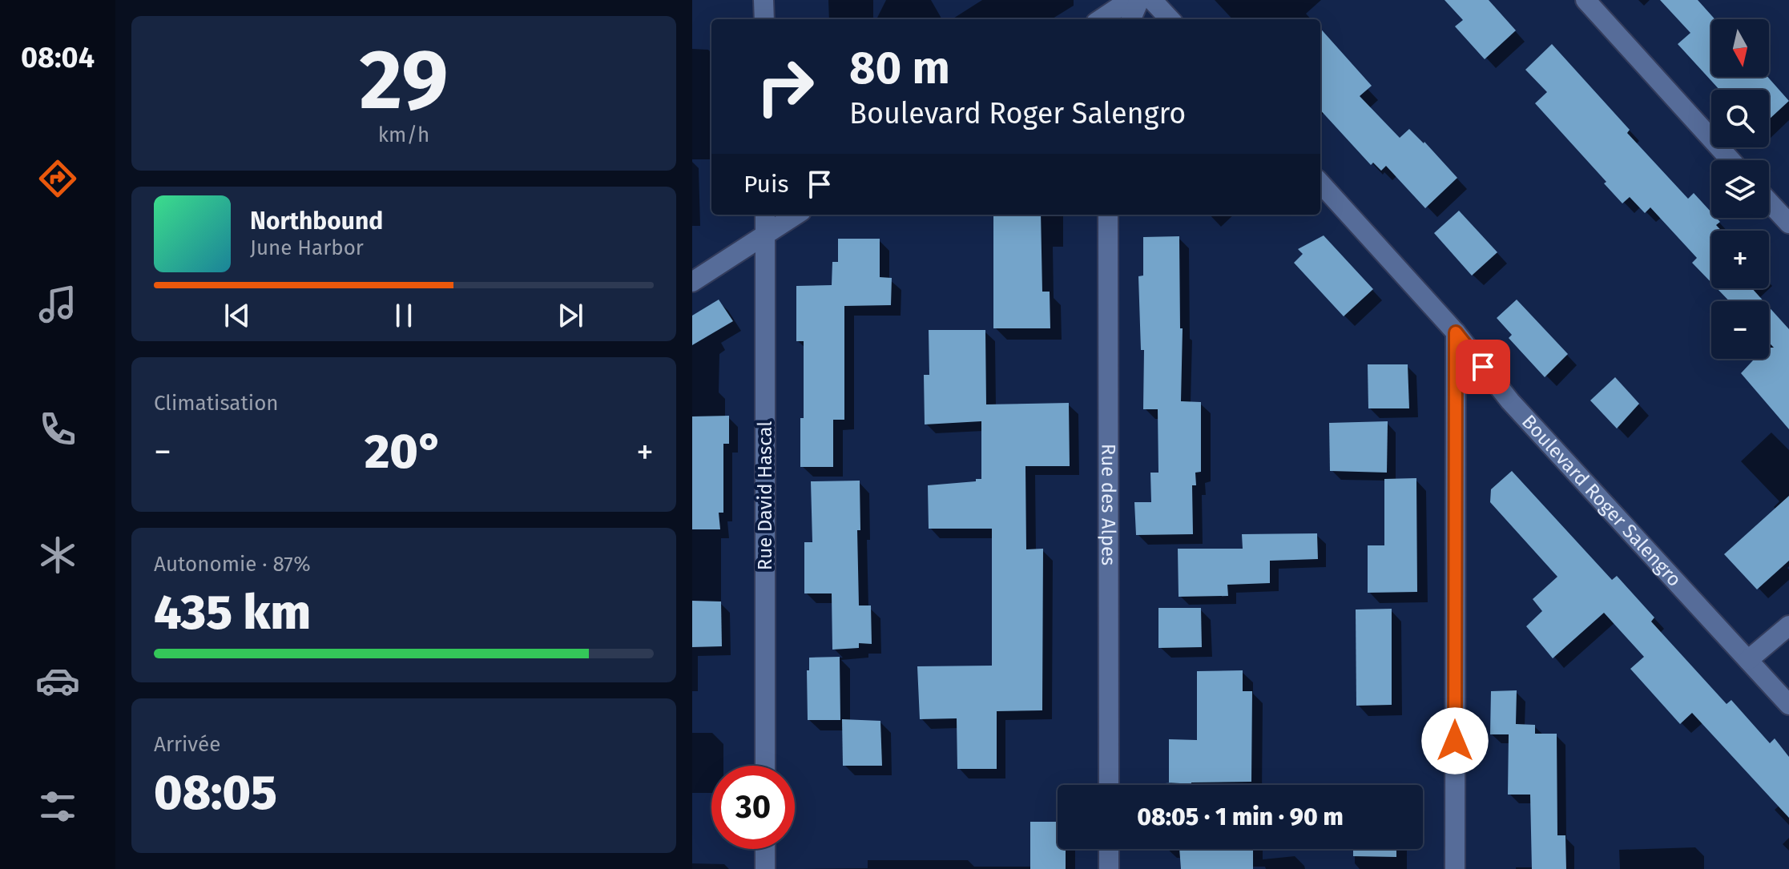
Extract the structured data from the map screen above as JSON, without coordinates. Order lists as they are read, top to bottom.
{
  "streets": {
    "street": ["Rue David Hascal", "Boulevard Roger Salengro", "Rue des Alpes"]
  },
  "north": "bottom",
  "page": {
    "tabs": "08:04",
    "tile": [
      ["29", "km/h"],
      "Climatisation",
      ["Autonomie · 87%", "435 km"],
      ["Arrivée", "08:05"]
    ],
    "map_buttons": ["+", "−"],
    "turn": ["80 m", "Boulevard Roger Salengro"],
    "then": "Puis",
    "song": ["Northbound", "June Harbor"],
    "heat": ["−", "20°", "+"],
    "limit": "30",
    "trip": "08:05 · 1 min · 90 m"
  }
}
